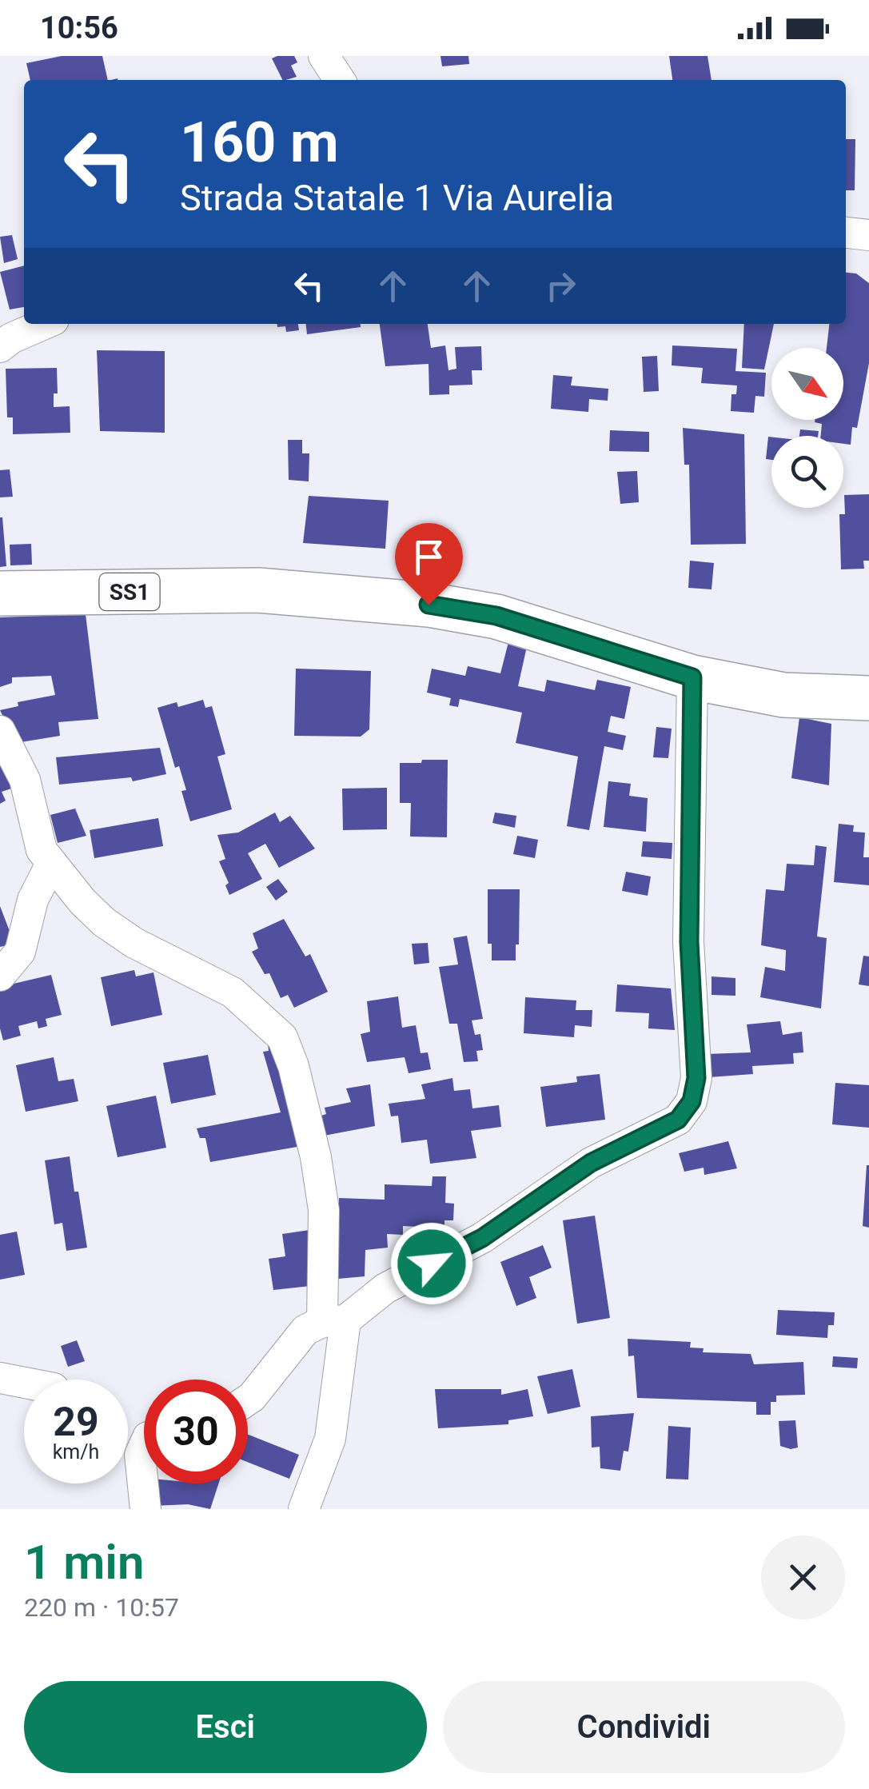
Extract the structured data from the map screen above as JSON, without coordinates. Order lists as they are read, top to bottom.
{
  "streets": {
    "main road": ["SS1"]
  },
  "north": "bottom right",
  "page": {
    "status": "10:56",
    "turn": ["160 m", "Strada Statale 1 Via Aurelia"],
    "speed": "29 km/h",
    "limit": "30",
    "heading": ["1 min", "220 m · 10:57"],
    "buttons": ["Esci", "Condividi"]
  }
}
